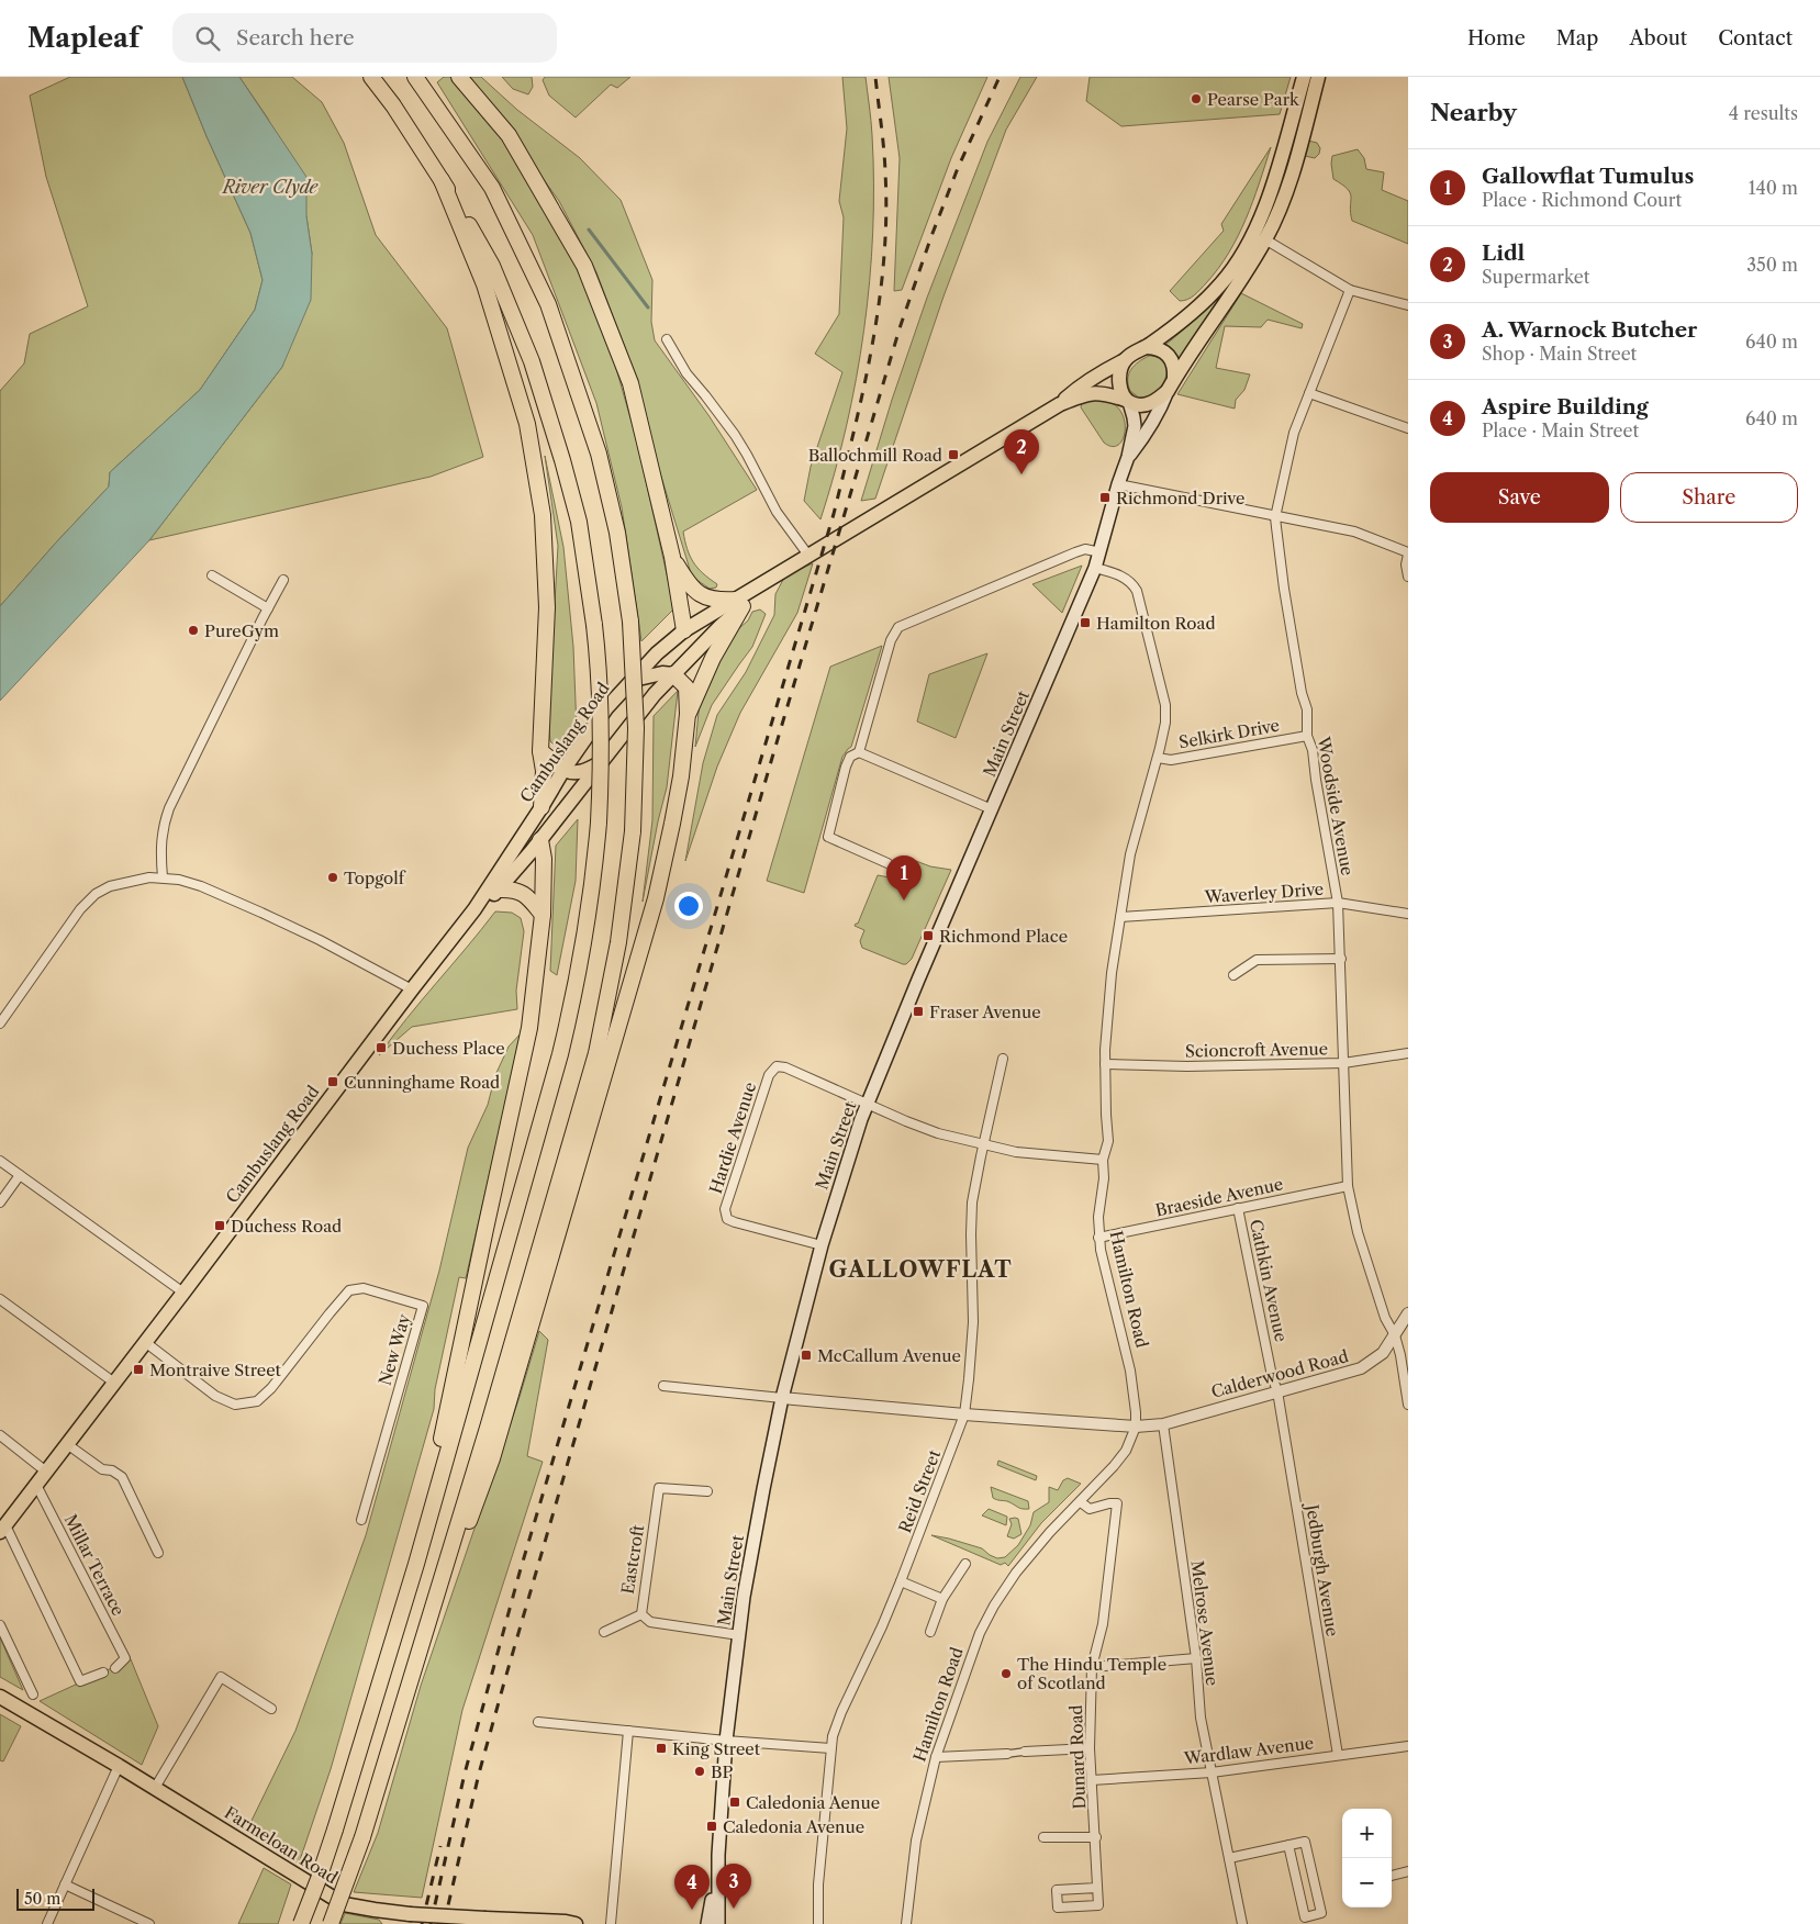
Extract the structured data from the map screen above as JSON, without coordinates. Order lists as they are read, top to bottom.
{
  "streets": {
    "main road": ["Main Street", "Cambuslang Road", "Farmeloan Road"],
    "street": [
      "Selkirk Drive",
      "Woodside Avenue",
      "Waverley Drive",
      "Scioncroft Avenue",
      "Hardie Avenue",
      "Braeside Avenue",
      "Cathkin Avenue",
      "Hamilton Road",
      "New Way",
      "Calderwood Road",
      "Reid Street",
      "Eastcroft",
      "Millar Terrace",
      "Jedburgh Avenue",
      "Melrose Avenue",
      "Wardlaw Avenue",
      "Dunard Road"
    ]
  },
  "crossings": [
    ["Main Street", "Hardie Avenue"],
    ["Main Street", "Hamilton Road"],
    ["Main Street", "Eastcroft"],
    ["Selkirk Drive", "Woodside Avenue"],
    ["Selkirk Drive", "Hamilton Road"],
    ["Cambuslang Road", "New Way"],
    ["Cambuslang Road", "Millar Terrace"],
    ["Woodside Avenue", "Waverley Drive"],
    ["Woodside Avenue", "Scioncroft Avenue"],
    ["Woodside Avenue", "Braeside Avenue"],
    ["Woodside Avenue", "Calderwood Road"],
    ["Waverley Drive", "Hamilton Road"],
    ["Scioncroft Avenue", "Hamilton Road"],
    ["Braeside Avenue", "Cathkin Avenue"],
    ["Braeside Avenue", "Hamilton Road"],
    ["Cathkin Avenue", "Calderwood Road"],
    ["Cathkin Avenue", "Jedburgh Avenue"],
    ["Hamilton Road", "Calderwood Road"],
    ["Hamilton Road", "Dunard Road"],
    ["Calderwood Road", "Jedburgh Avenue"],
    ["Calderwood Road", "Melrose Avenue"],
    ["Jedburgh Avenue", "Wardlaw Avenue"],
    ["Melrose Avenue", "Wardlaw Avenue"],
    ["Wardlaw Avenue", "Dunard Road"]
  ],
  "districts": ["GALLOWFLAT"],
  "water": ["River Clyde"],
  "places": {
    "other": [
      "Pearse Park",
      "PureGym",
      "Topgolf",
      "The Hindu Temple of Scotland",
      "BP"
    ],
    "transit": [
      "Ballochmill Road",
      "Richmond Drive",
      "Hamilton Road",
      "Richmond Place",
      "Fraser Avenue",
      "Duchess Place",
      "Cunninghame Road",
      "Duchess Road",
      "McCallum Avenue",
      "Montraive Street",
      "King Street",
      "Caledonia Aenue",
      "Caledonia Avenue"
    ]
  },
  "scale_bar": "50 m",
  "page": {
    "header": "Mapleaf",
    "search": "Search here",
    "nav": [
      "Home",
      "Map",
      "About",
      "Contact"
    ],
    "heading": ["Nearby", "4 results"],
    "list": [
      {
        "mark": "1",
        "name": "Gallowflat Tumulus",
        "note": "Place · Richmond Court",
        "value": "140 m"
      },
      {
        "mark": "2",
        "name": "Lidl",
        "note": "Supermarket",
        "value": "350 m"
      },
      {
        "mark": "3",
        "name": "A. Warnock Butcher",
        "note": "Shop · Main Street",
        "value": "640 m"
      },
      {
        "mark": "4",
        "name": "Aspire Building",
        "note": "Place · Main Street",
        "value": "640 m"
      }
    ],
    "pins": [
      "2",
      "1",
      "3",
      "4"
    ],
    "buttons": ["Save", "Share"],
    "map_buttons": ["+", "−"],
    "scale": "50 m"
  }
}
